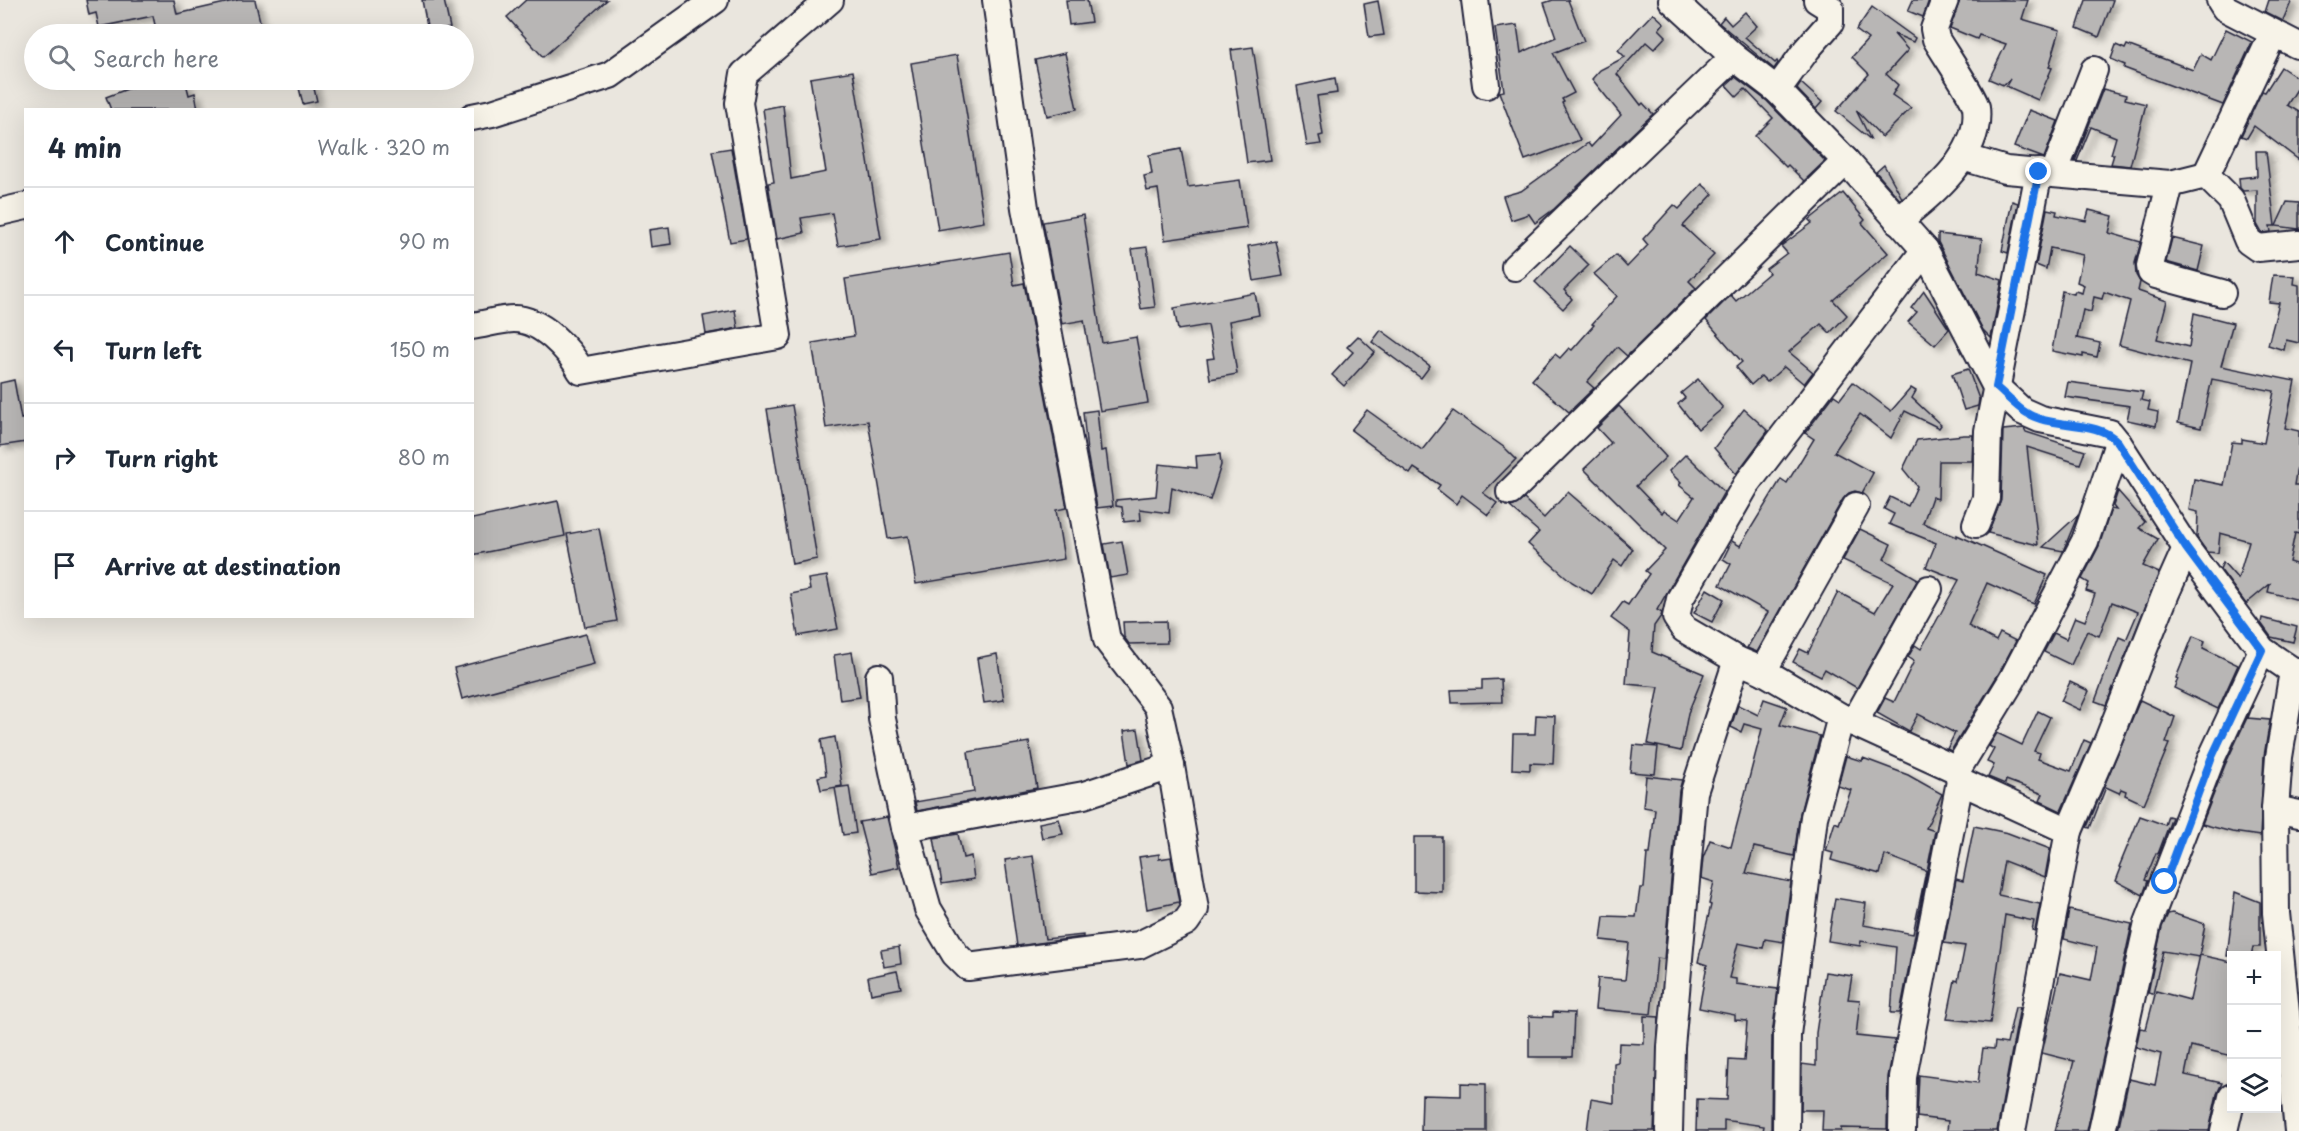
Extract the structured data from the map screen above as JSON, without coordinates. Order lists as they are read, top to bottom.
{
  "page": {
    "search": "Search here",
    "heading": ["4 min", "Walk · 320 m"],
    "list": [
      ["Continue", "90 m"],
      ["Turn left", "150 m"],
      ["Turn right", "80 m"],
      "Arrive at destination"
    ],
    "map_buttons": ["+", "−"]
  }
}
